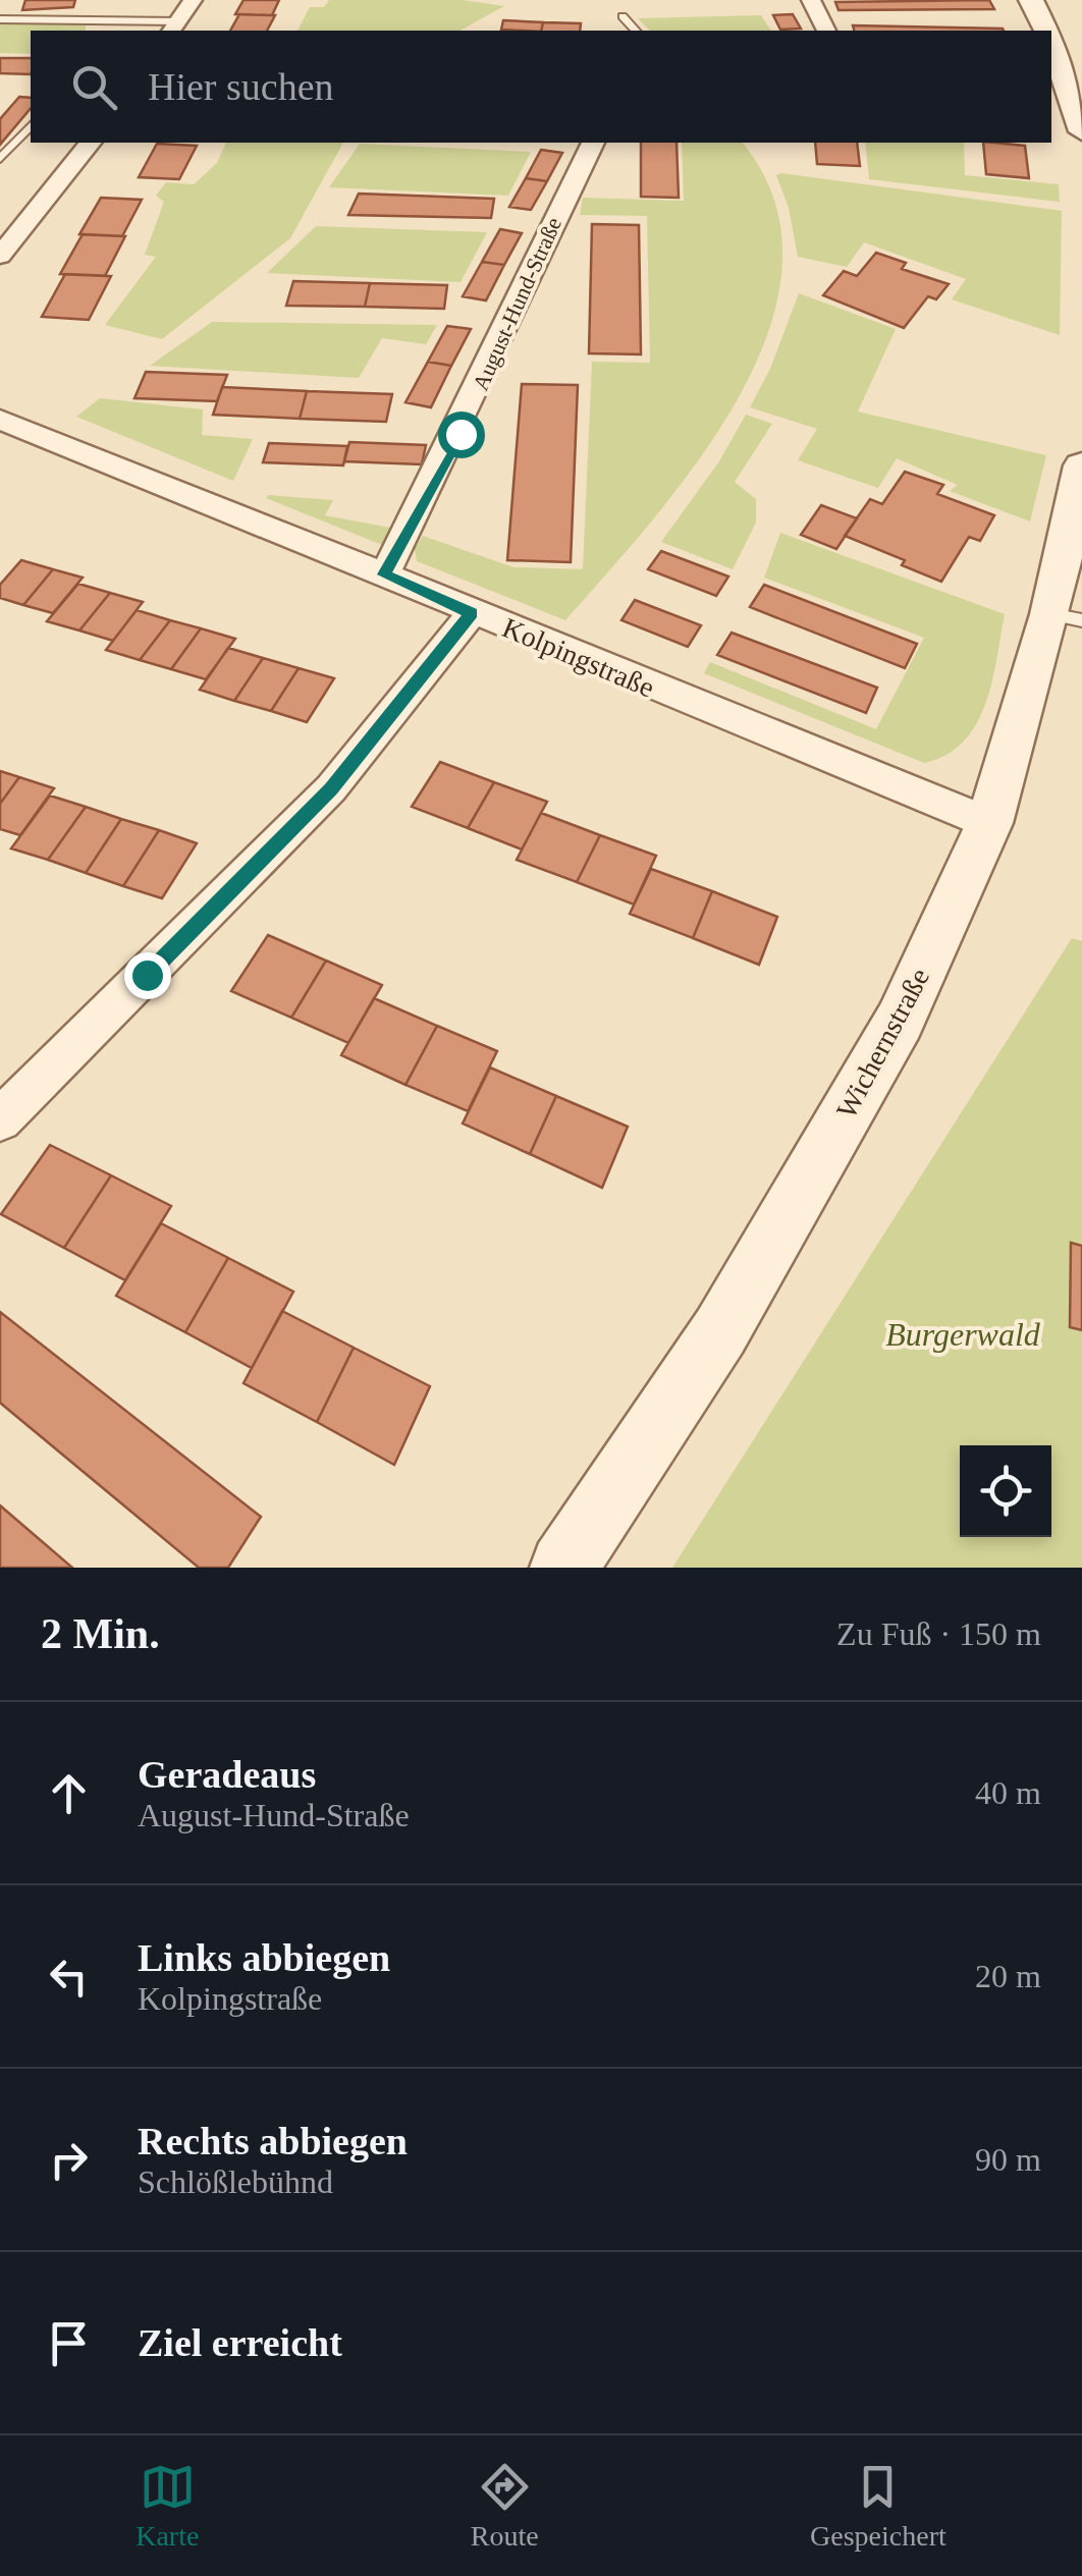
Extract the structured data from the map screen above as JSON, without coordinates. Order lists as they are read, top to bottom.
{
  "streets": {
    "street": ["August-Hund-Straße", "Kolpingstraße", "Wichernstraße"]
  },
  "crossings": [
    ["August-Hund-Straße", "Kolpingstraße"],
    ["Kolpingstraße", "Wichernstraße"]
  ],
  "parks": ["Burgerwald"],
  "page": {
    "search": "Hier suchen",
    "heading": ["2 Min.", "Zu Fuß · 150 m"],
    "list": [
      ["Geradeaus", "August-Hund-Straße", "40 m"],
      ["Links abbiegen", "Kolpingstraße", "20 m"],
      ["Rechts abbiegen", "Schlößlebühnd", "90 m"],
      "Ziel erreicht"
    ],
    "nav": ["Karte", "Route", "Gespeichert"]
  }
}
